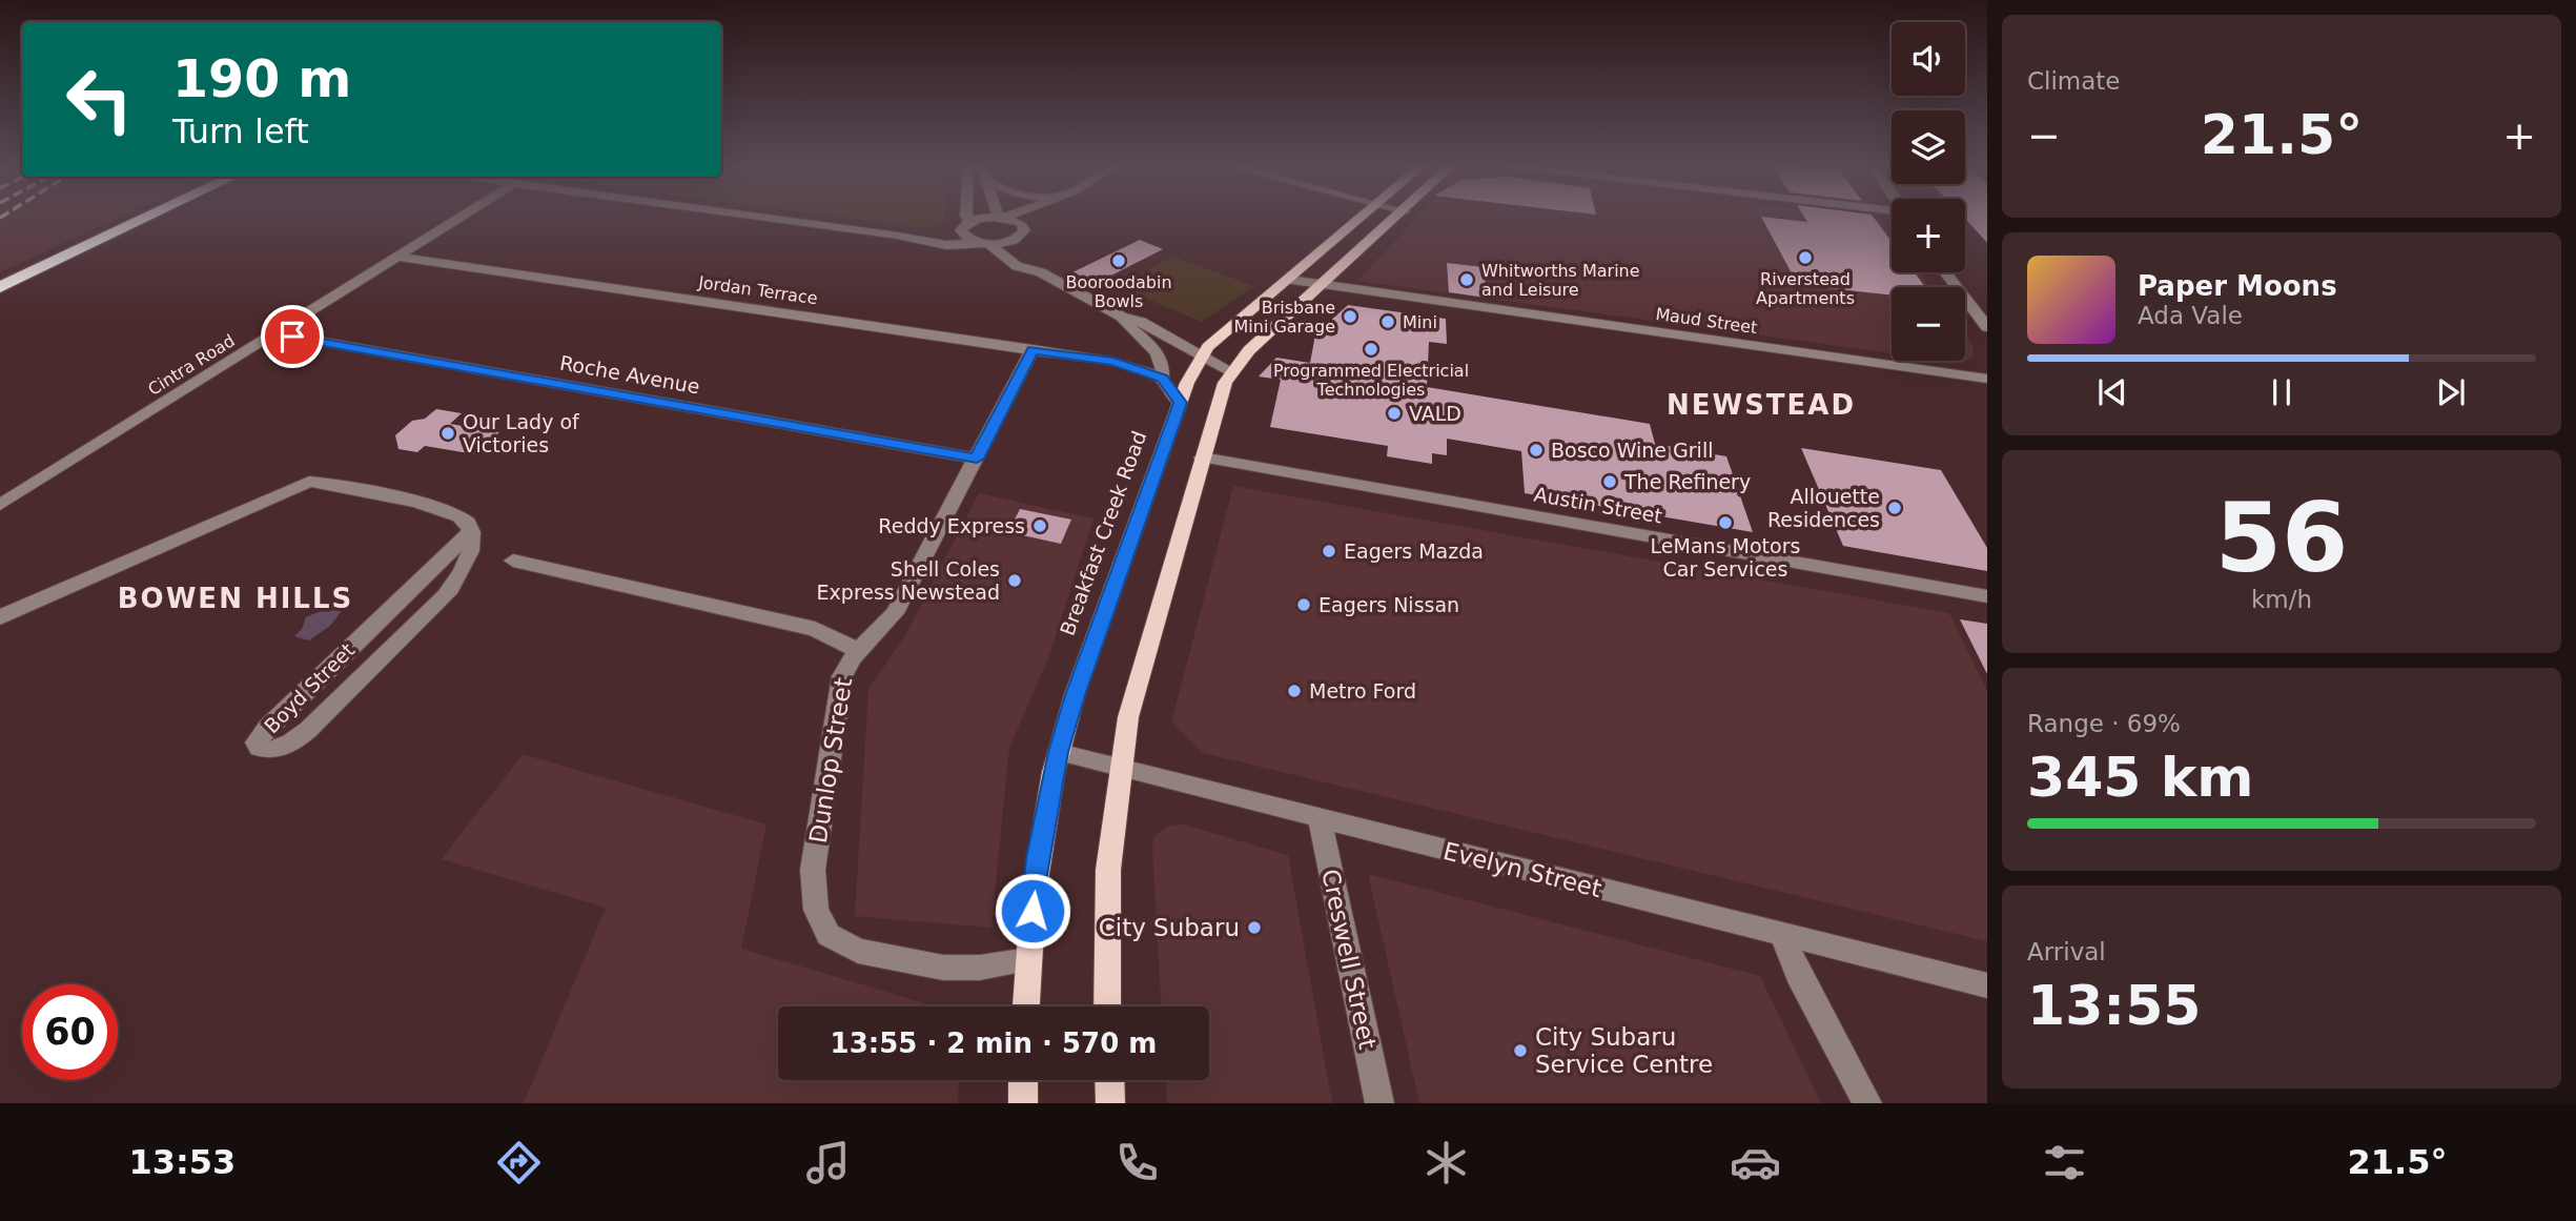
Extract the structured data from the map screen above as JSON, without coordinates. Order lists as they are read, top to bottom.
{
  "streets": {
    "main road": ["Breakfast Creek Road"],
    "street": [
      "Jordan Terrace",
      "Maud Street",
      "Cintra Road",
      "Roche Avenue",
      "Austin Street",
      "Boyd Street",
      "Dunlop Street",
      "Evelyn Street",
      "Creswell Street"
    ]
  },
  "crossings": [
    ["Jordan Terrace", "Cintra Road"],
    ["Maud Street", "Breakfast Creek Road"],
    ["Cintra Road", "Roche Avenue"],
    ["Breakfast Creek Road", "Dunlop Street"],
    ["Breakfast Creek Road", "Evelyn Street"],
    ["Evelyn Street", "Creswell Street"]
  ],
  "districts": ["NEWSTEAD", "BOWEN HILLS"],
  "places": [
    "Riverstead Apartments",
    "Booroodabin Bowls",
    "Whitworths Marine and Leisure",
    "Brisbane Mini Garage",
    "Mini",
    "Programmed Electricial Technologies",
    "VALD",
    "Our Lady of Victories",
    "Bosco Wine Grill",
    "The Refinery",
    "Allouette Residences",
    "LeMans Motors Car Services",
    "Reddy Express",
    "Eagers Mazda",
    "Shell Coles Express Newstead",
    "Eagers Nissan",
    "Metro Ford",
    "City Subaru",
    "City Subaru Service Centre"
  ],
  "page": {
    "tile": [
      "Climate",
      ["56", "km/h"],
      ["Range · 69%", "345 km"],
      ["Arrival", "13:55"]
    ],
    "map_buttons": ["+", "−"],
    "turn": ["190 m", "Turn left"],
    "heat": ["−", "21.5°", "+"],
    "song": ["Paper Moons", "Ada Vale"],
    "limit": "60",
    "trip": "13:55 · 2 min · 570 m",
    "tabs": ["13:53", "21.5°"]
  }
}
